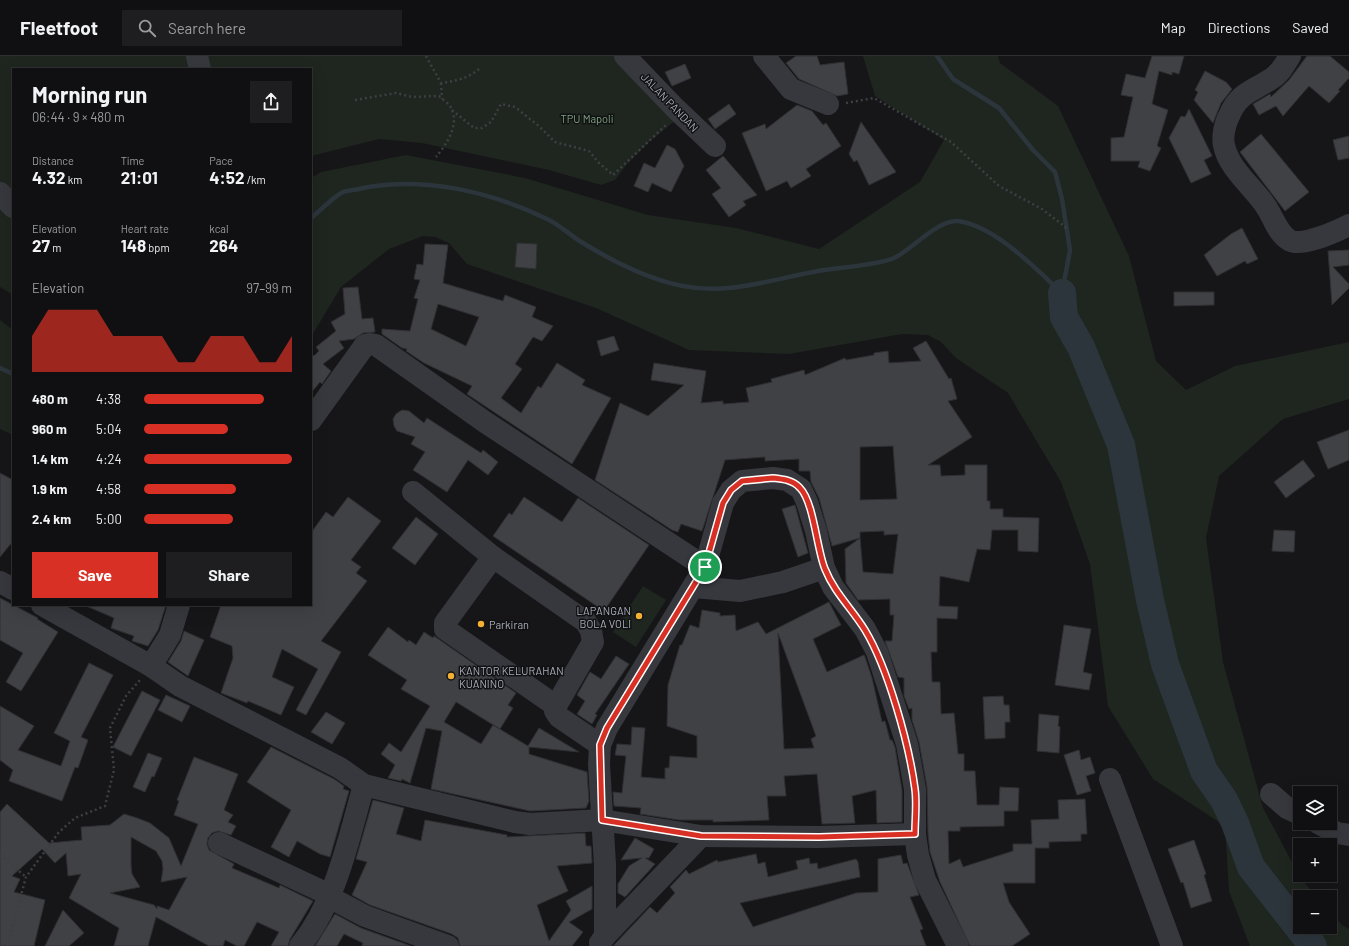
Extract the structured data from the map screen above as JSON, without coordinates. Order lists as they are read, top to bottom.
{
  "streets": {
    "street": ["JALAN PANDAN"]
  },
  "parks": ["TPU Mapoli"],
  "places": ["LAPANGAN BOLA VOLI", "Parkiran", "KANTOR KELURAHAN KUANINO"],
  "page": {
    "header": "Fleetfoot",
    "search": "Search here",
    "nav": ["Map", "Directions", "Saved"],
    "heading": ["Morning run", "06:44 · 9 × 480 m"],
    "stats": [
      ["Distance", "4.32 km"],
      ["Time", "21:01"],
      ["Pace", "4:52 /km"],
      ["Elevation", "27 m"],
      ["Heart rate", "148 bpm"],
      ["kcal", "264"]
    ],
    "chart": ["Elevation", "97–99 m"],
    "list": [
      {
        "name": "480 m",
        "note": "4:38"
      },
      {
        "name": "960 m",
        "note": "5:04"
      },
      {
        "name": "1.4 km",
        "note": "4:24"
      },
      {
        "name": "1.9 km",
        "note": "4:58"
      },
      {
        "name": "2.4 km",
        "note": "5:00"
      }
    ],
    "buttons": ["Save", "Share"],
    "map_buttons": ["+", "−"]
  }
}
